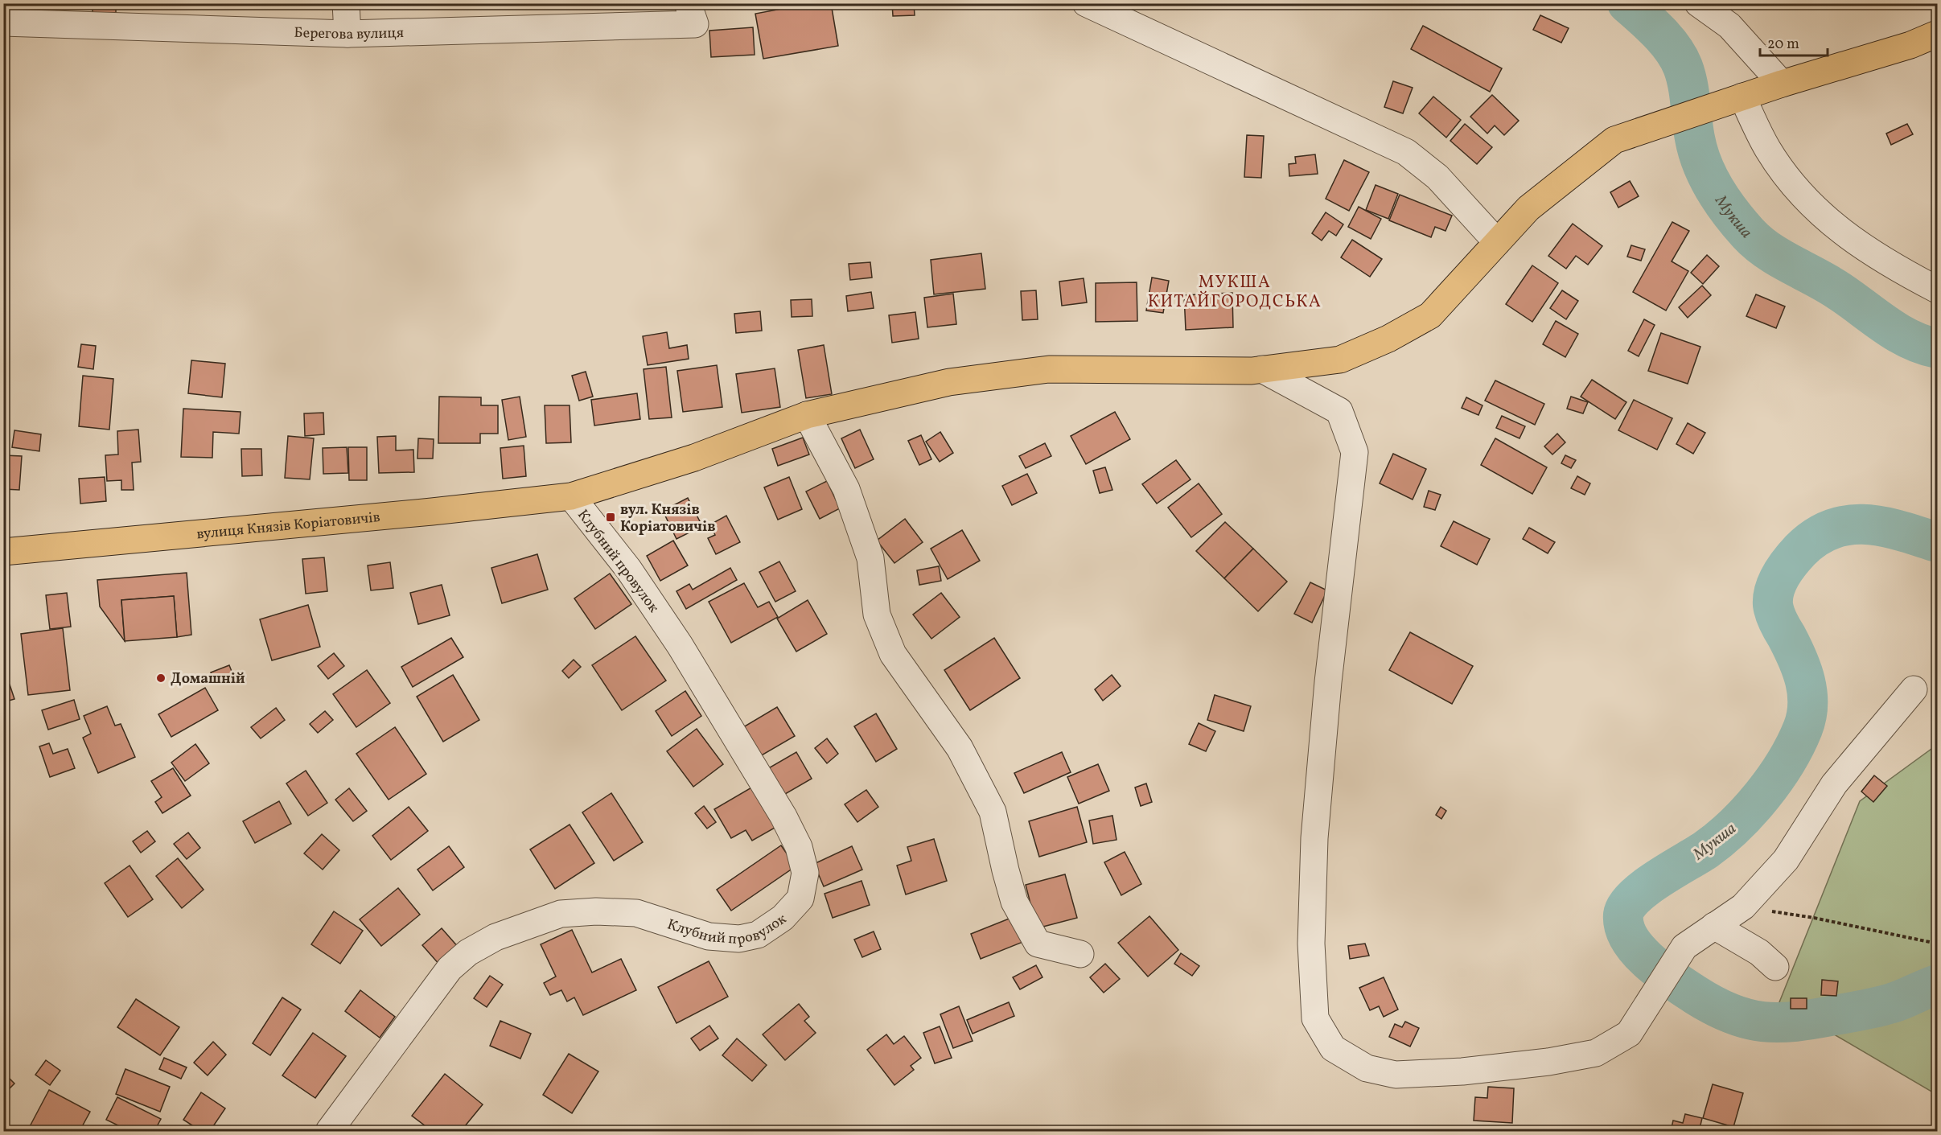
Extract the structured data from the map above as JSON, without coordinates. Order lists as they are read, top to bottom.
{
  "streets": {
    "main road": ["вулиця Князів Коріатовичів"],
    "street": ["Берегова вулиця", "Клубний провулок"]
  },
  "crossings": [
    ["вулиця Князів Коріатовичів", "Клубний провулок"]
  ],
  "districts": ["МУКША КИТАЙГОРОДСЬКА"],
  "water": ["Мукша"],
  "places": {
    "transit": ["вул. Князів Коріатовичів"],
    "other": ["Домашній"]
  },
  "scale_bar": "20 m"
}
